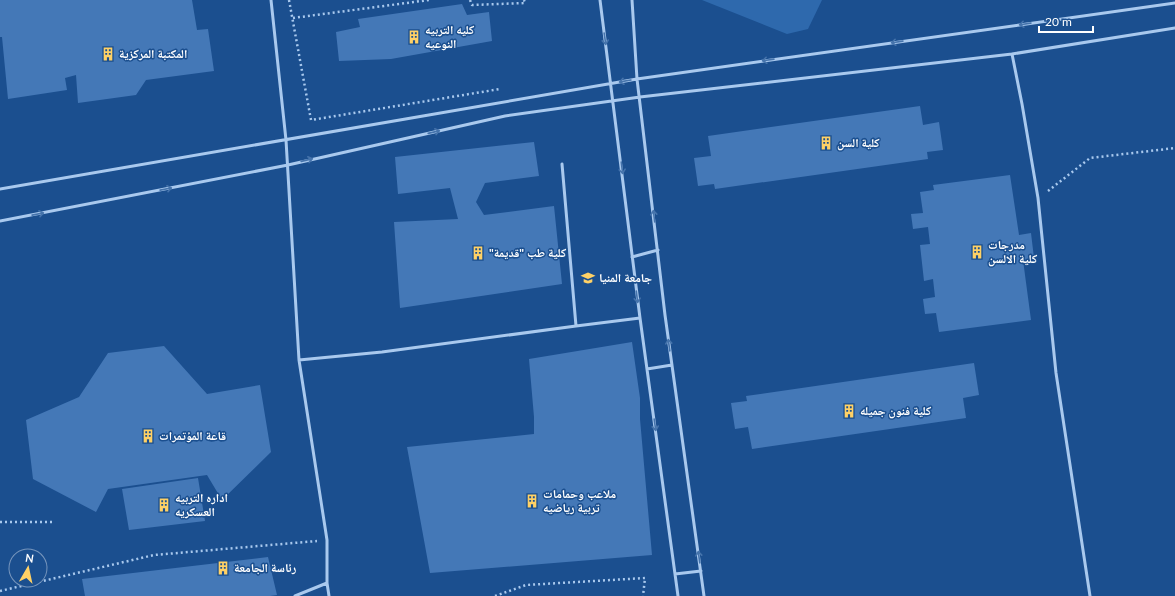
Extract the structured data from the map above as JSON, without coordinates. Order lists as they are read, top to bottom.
{
  "places": {
    "building": [
      "كليه التربيه النوعيه",
      "المكتبة المركزية",
      "كلية السن",
      "مدرجات كلية الالسن",
      "\"كلية طب \"قديمة",
      "كلية فنون جميله",
      "قاعة المؤتمرات",
      "ملاعب وحمامات تربية رياضيه",
      "اداره التربيه العسكريه",
      "رئاسة الجامعة"
    ],
    "school or university": ["جامعة المنيا"]
  },
  "scale_bar": "20 m",
  "north": "top"
}
